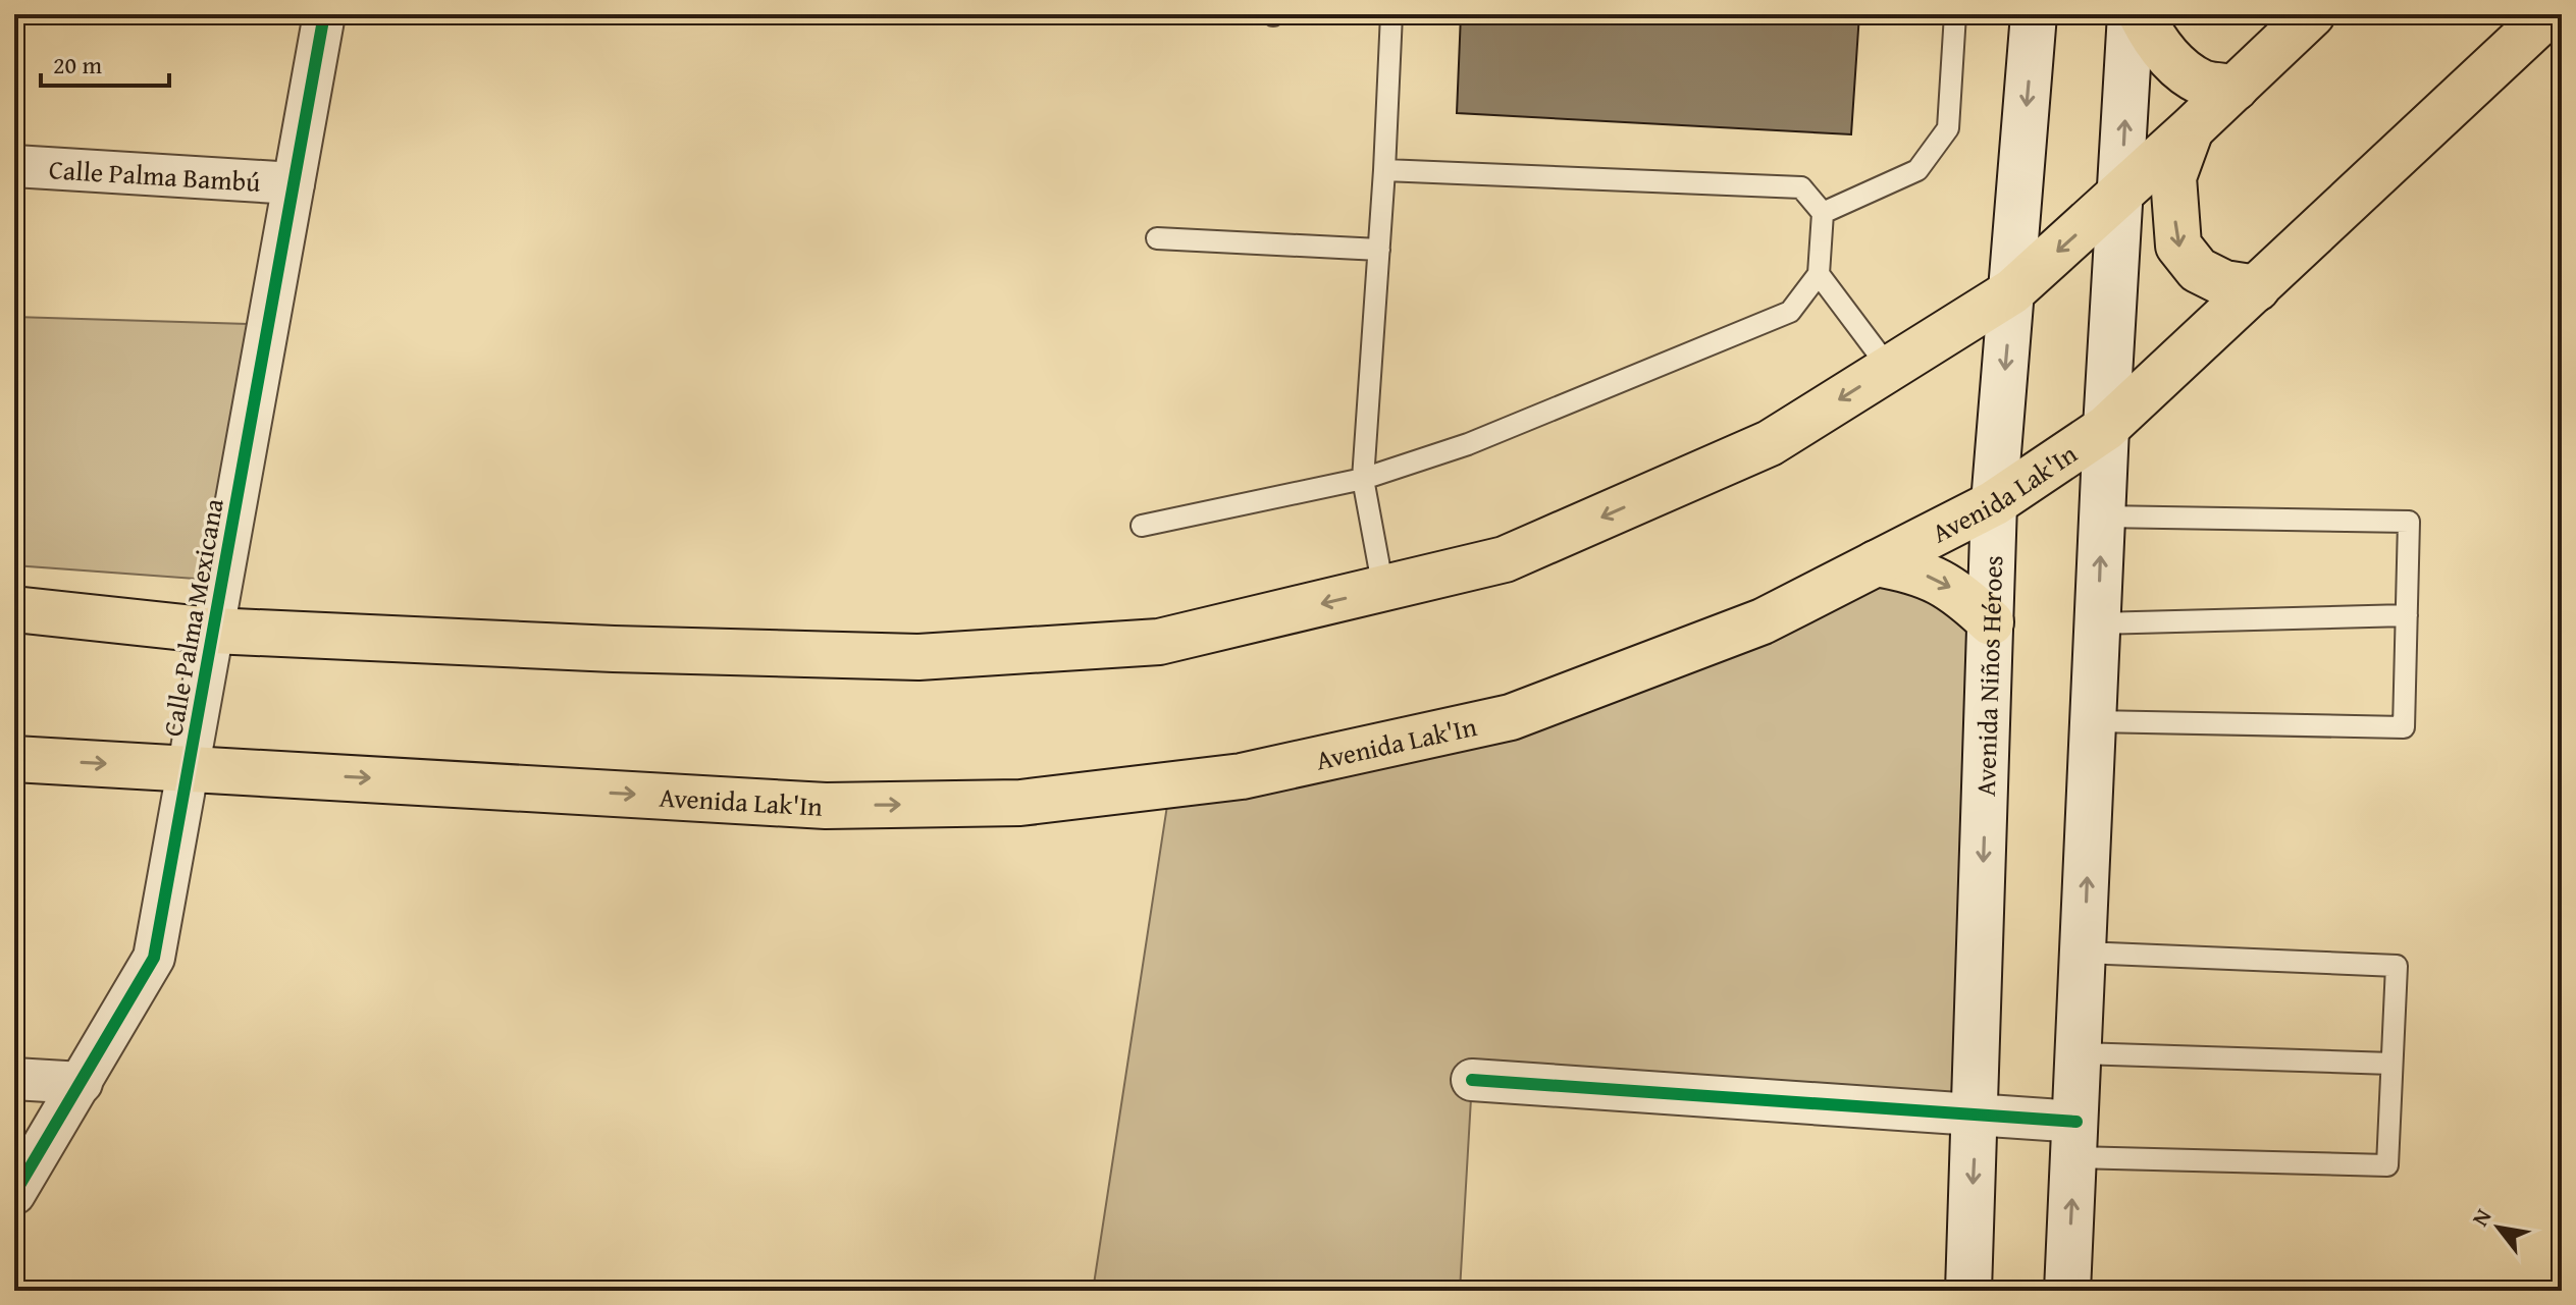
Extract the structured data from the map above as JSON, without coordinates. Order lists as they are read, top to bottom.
{
  "streets": {
    "main road": ["Avenida Lak'In", "Avenida Niños Héroes"],
    "street": ["Calle Palma Bambú", "Calle Palma Mexicana"]
  },
  "crossings": [
    ["Calle Palma Bambú", "Calle Palma Mexicana"],
    ["Avenida Lak'In", "Calle Palma Mexicana"],
    ["Avenida Lak'In", "Avenida Niños Héroes"]
  ],
  "scale_bar": "20 m",
  "north": "top left"
}
